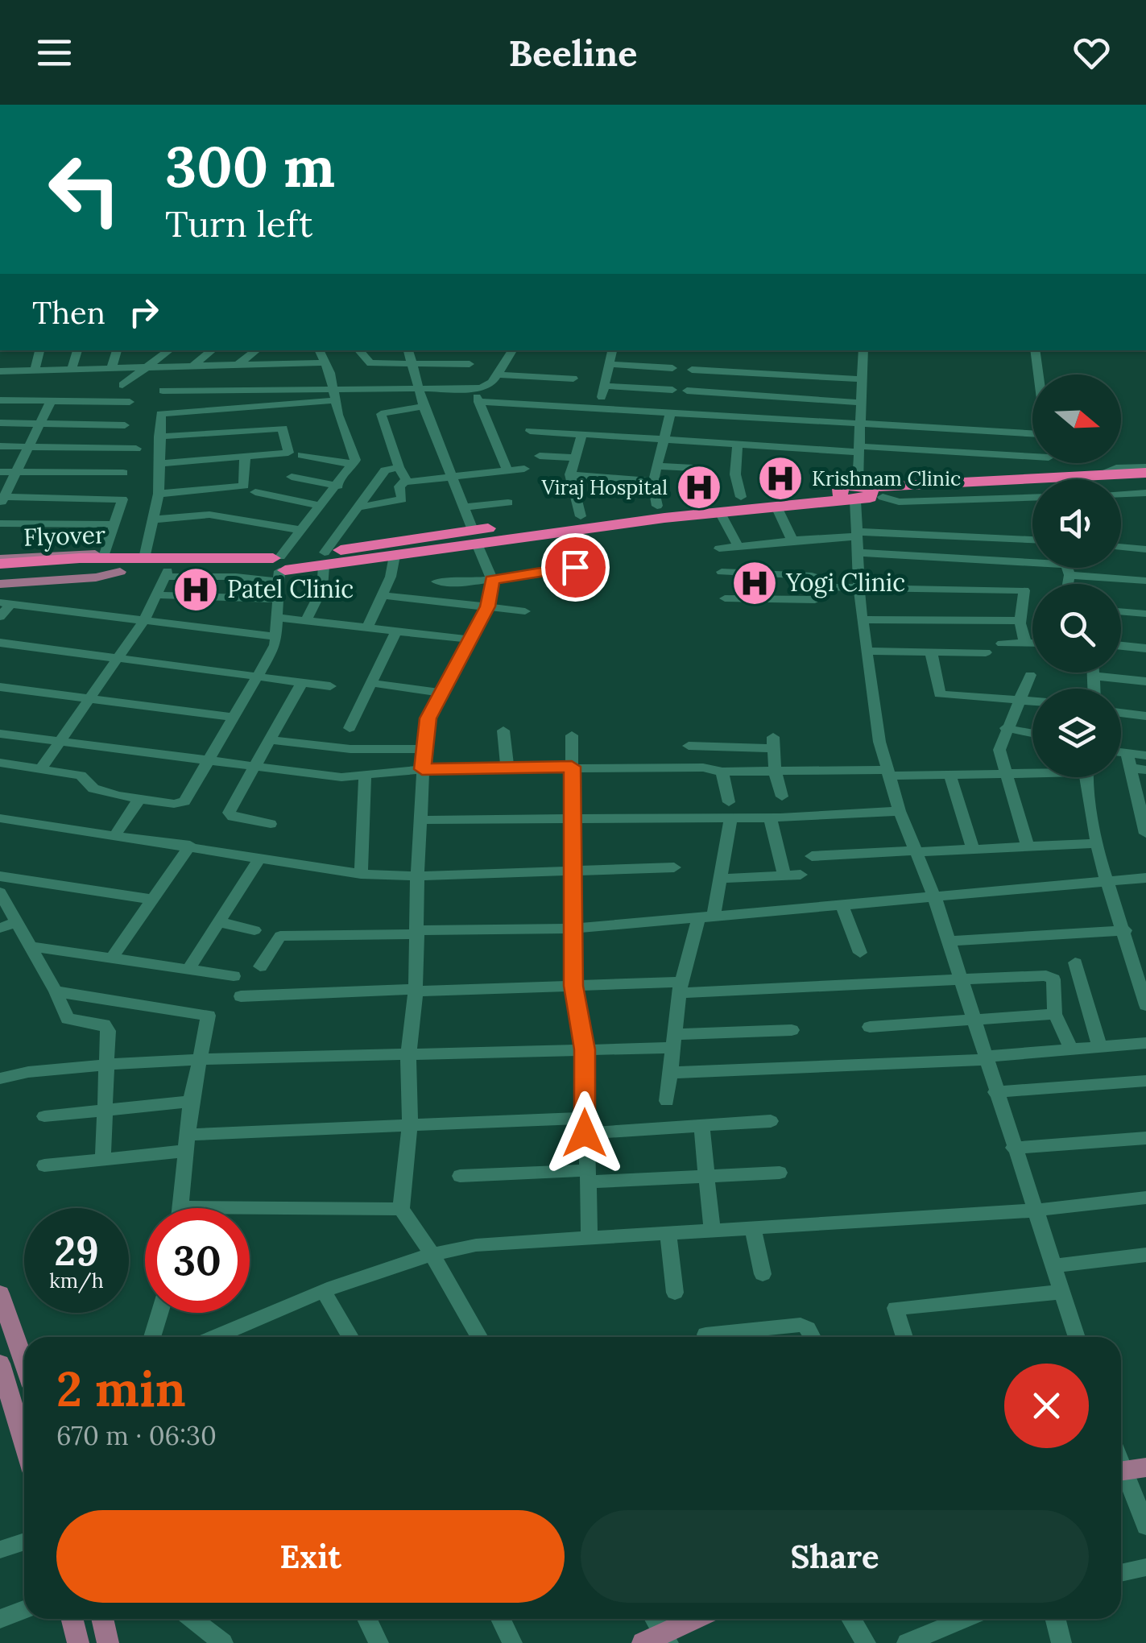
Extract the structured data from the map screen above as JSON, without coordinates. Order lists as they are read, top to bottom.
{
  "streets": {
    "highway": ["Flyover"]
  },
  "places": {
    "hospital": [
      "Krishnam Clinic",
      "Viraj Hospital",
      "Yogi Clinic",
      "Patel Clinic"
    ]
  },
  "north": "right",
  "page": {
    "header": "Beeline",
    "turn": ["300 m", "Turn left"],
    "then": "Then",
    "speed": "29 km/h",
    "limit": "30",
    "heading": ["2 min", "670 m · 06:30"],
    "buttons": ["Exit", "Share"]
  }
}
